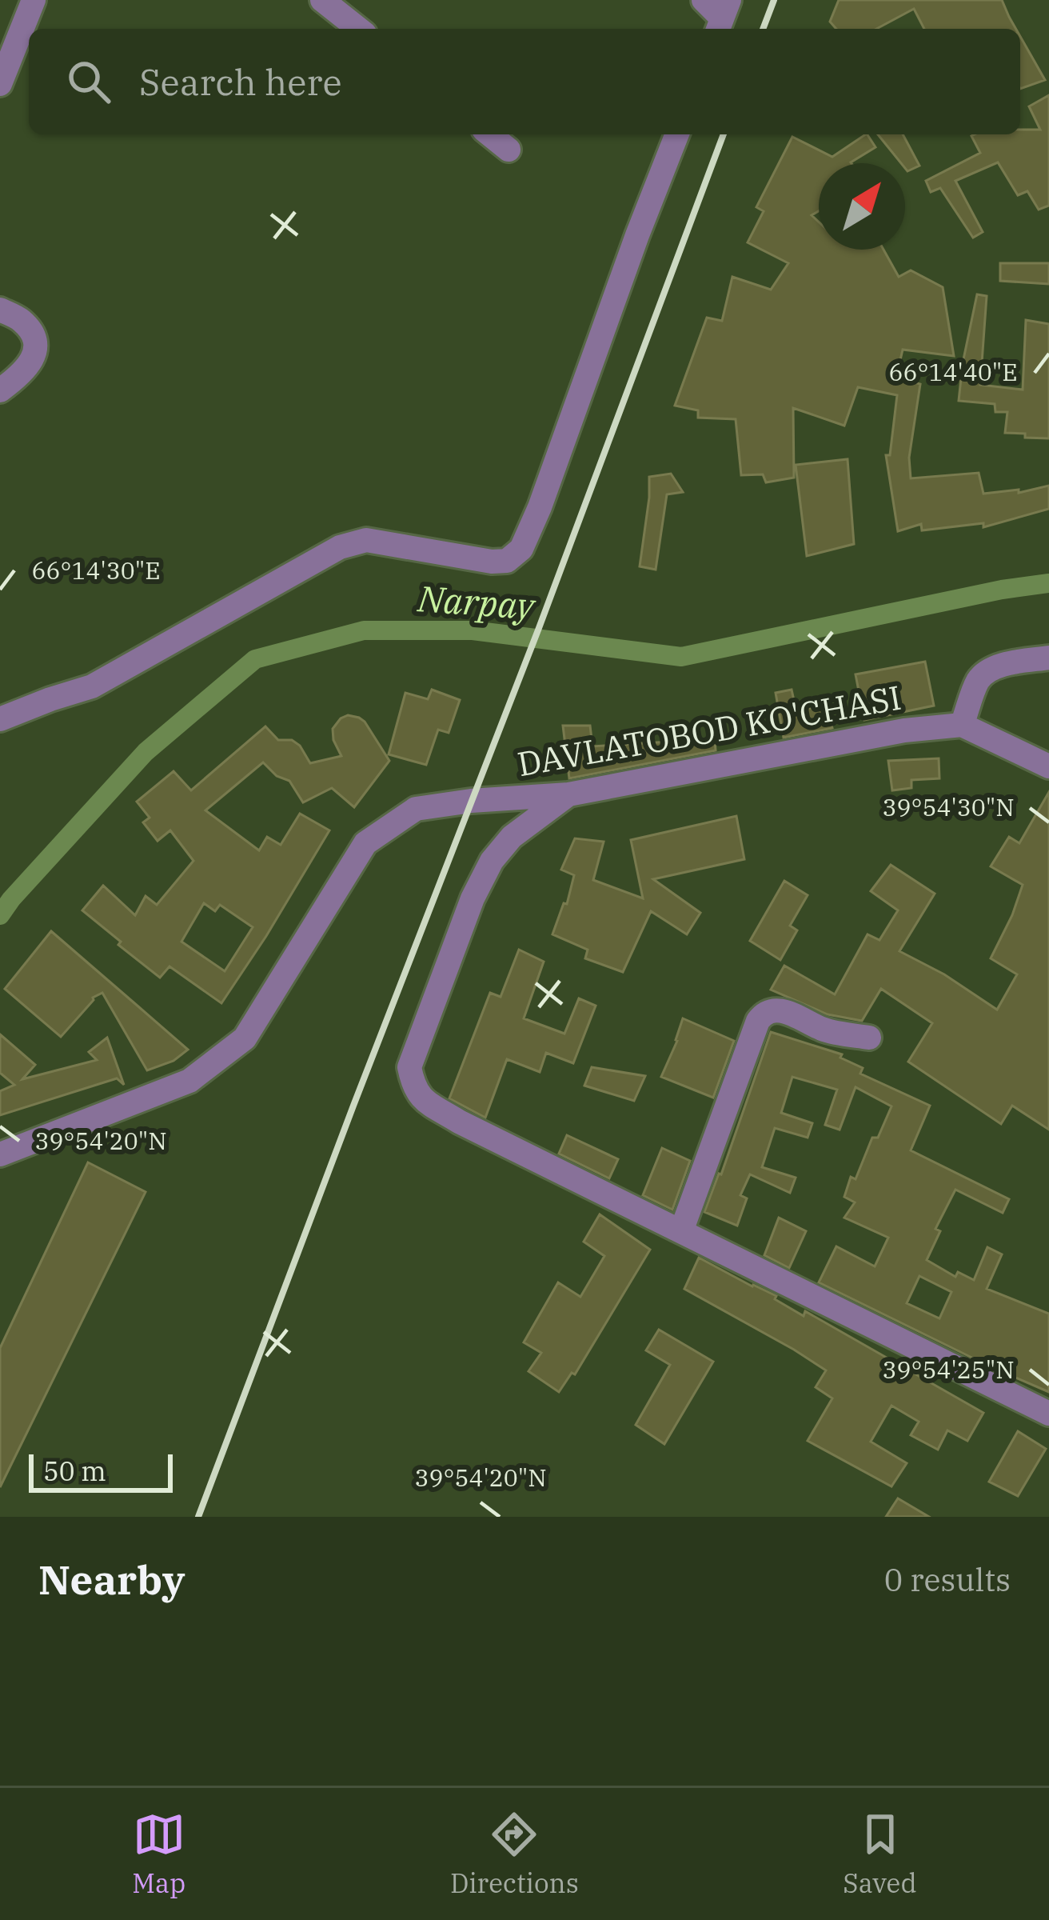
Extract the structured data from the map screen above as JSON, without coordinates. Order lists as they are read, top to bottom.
{
  "streets": {
    "street": ["DAVLATOBOD KO'CHASI"]
  },
  "water": ["Narpay"],
  "scale_bar": "50 m",
  "north": "top right",
  "page": {
    "search": "Search here",
    "scale": "50 m",
    "heading": ["Nearby", "0 results"],
    "nav": ["Map", "Directions", "Saved"]
  },
  "coordinates": [
    "66°14'40\"E",
    "66°14'30\"E",
    "39°54'30\"N",
    "39°54'20\"N",
    "39°54'25\"N"
  ]
}
